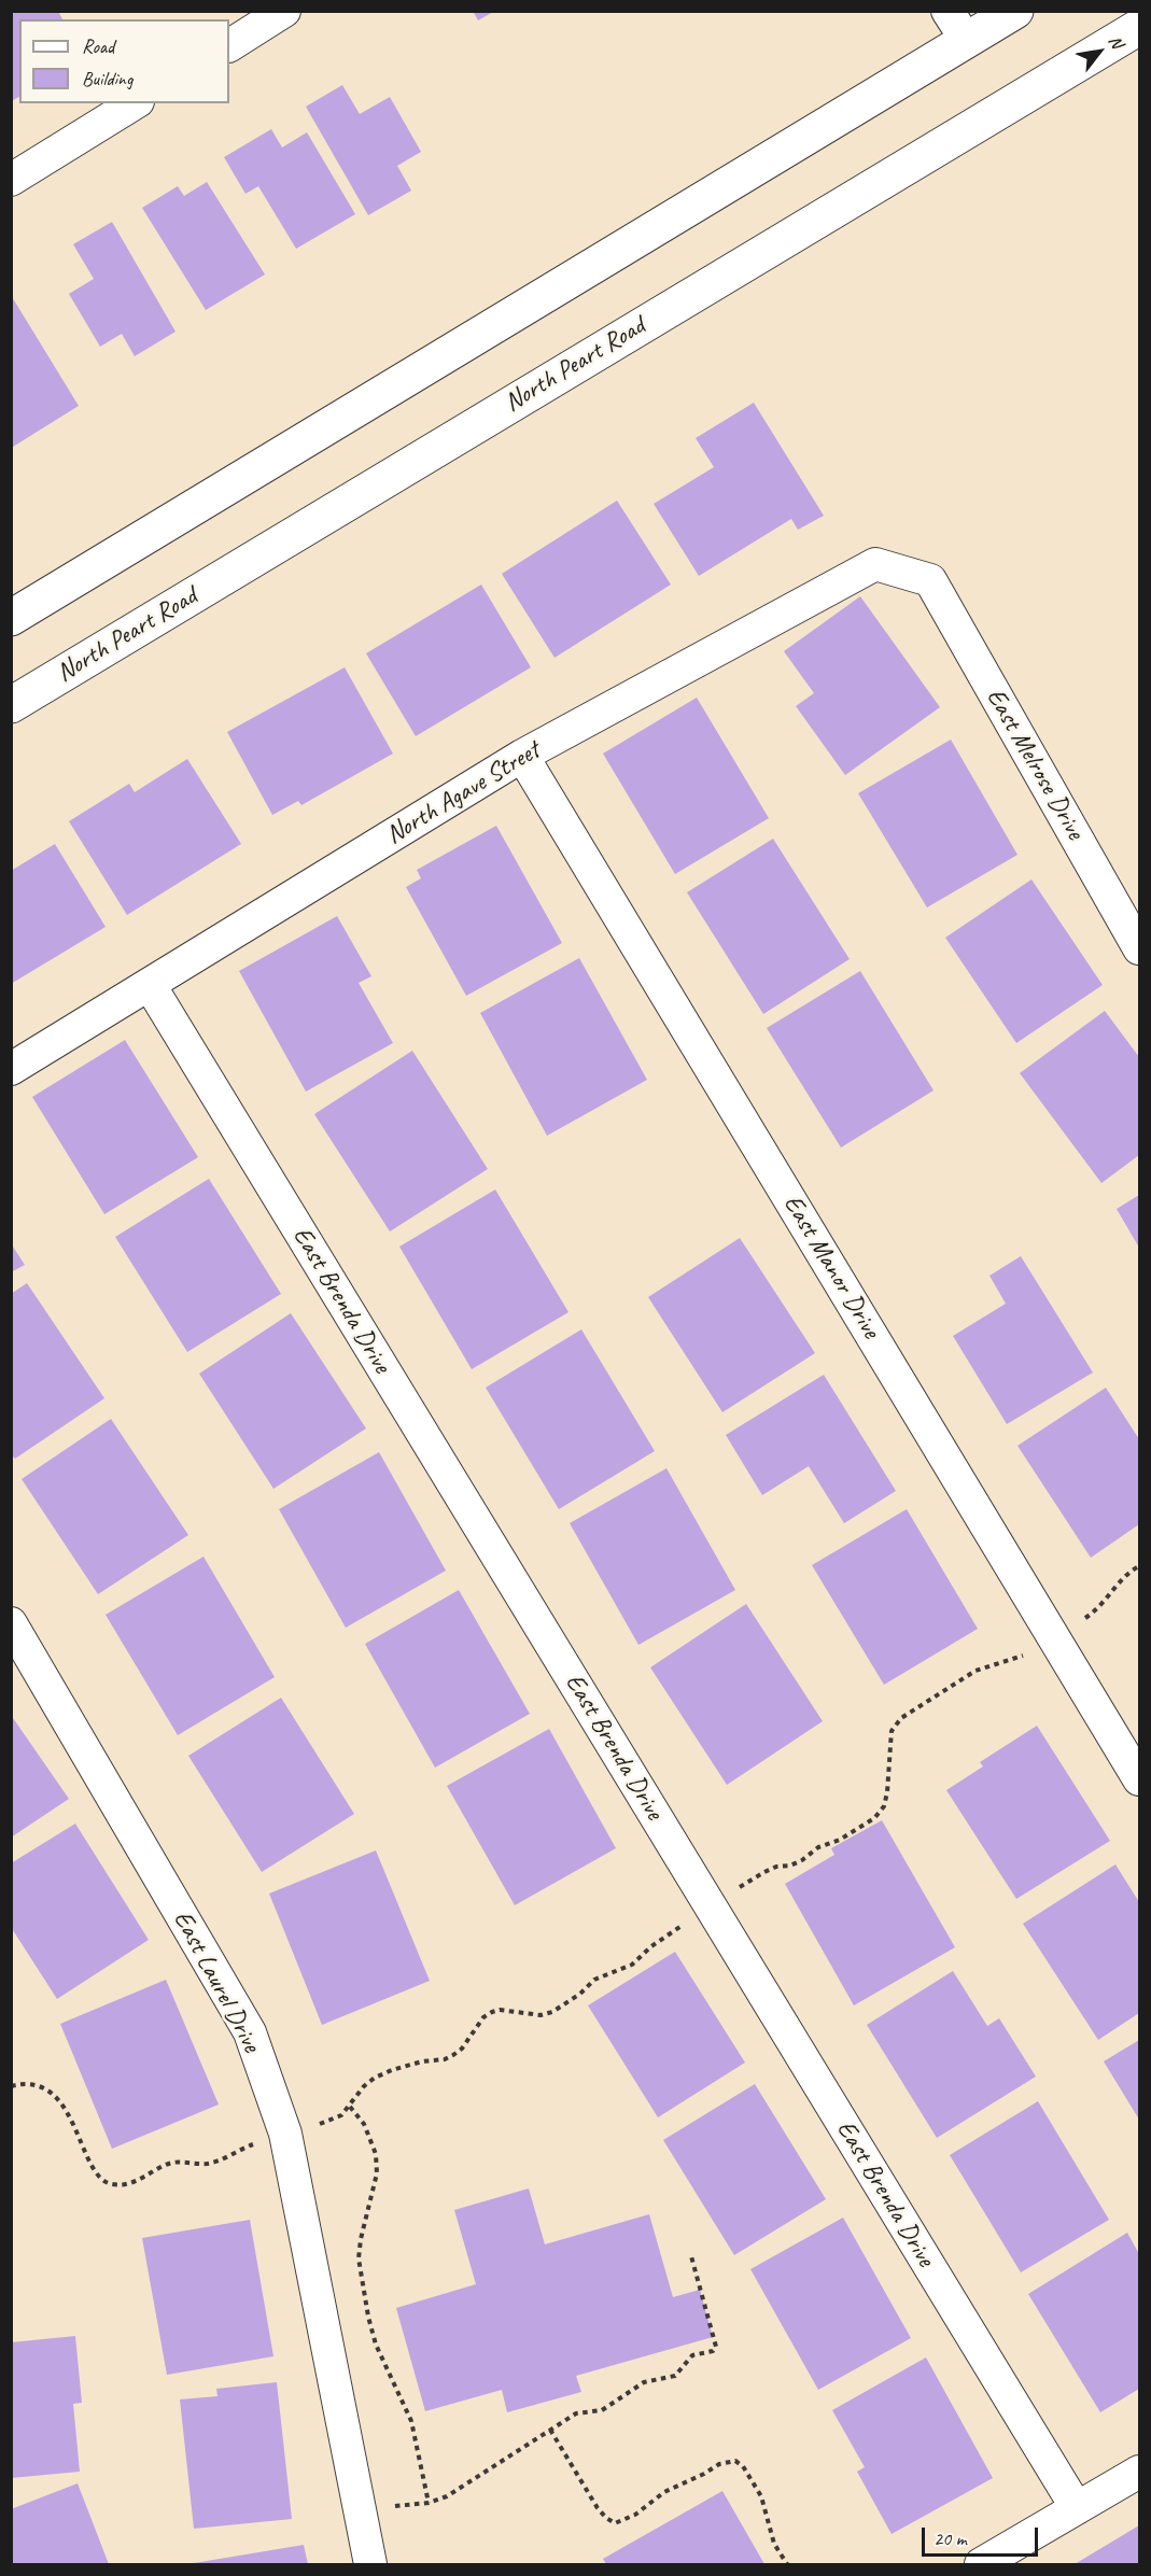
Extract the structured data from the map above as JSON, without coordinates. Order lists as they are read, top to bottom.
{
  "streets": {
    "street": [
      "North Peart Road",
      "East Melrose Drive",
      "North Agave Street",
      "East Manor Drive",
      "East Brenda Drive",
      "East Laurel Drive"
    ]
  },
  "crossings": [
    ["East Melrose Drive", "North Agave Street"],
    ["North Agave Street", "East Manor Drive"],
    ["North Agave Street", "East Brenda Drive"]
  ],
  "legend": ["Road", "Building"],
  "scale_bar": "20 m",
  "north": "top right"
}
